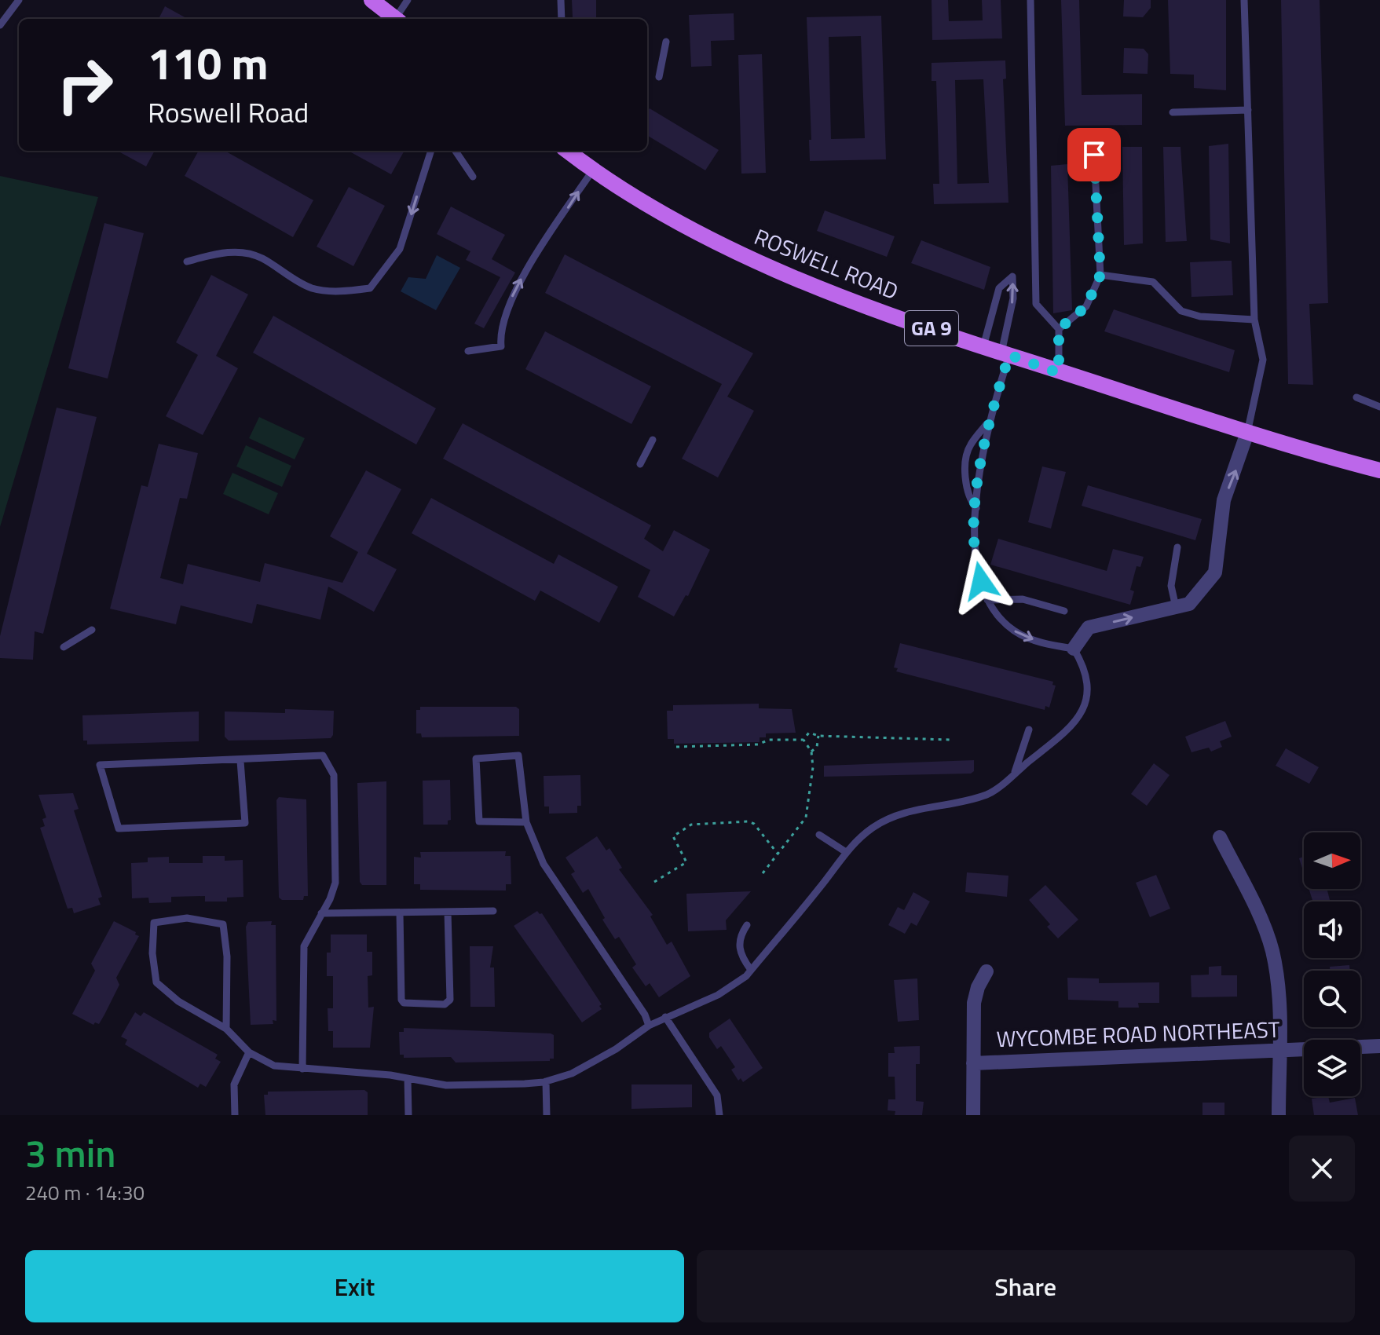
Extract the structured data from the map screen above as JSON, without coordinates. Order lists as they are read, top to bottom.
{
  "streets": {
    "main road": ["ROSWELL ROAD", "GA 9"],
    "street": ["WYCOMBE ROAD NORTHEAST"]
  },
  "north": "right",
  "page": {
    "turn": ["110 m", "Roswell Road"],
    "heading": ["3 min", "240 m · 14:30"],
    "buttons": ["Exit", "Share"]
  }
}
